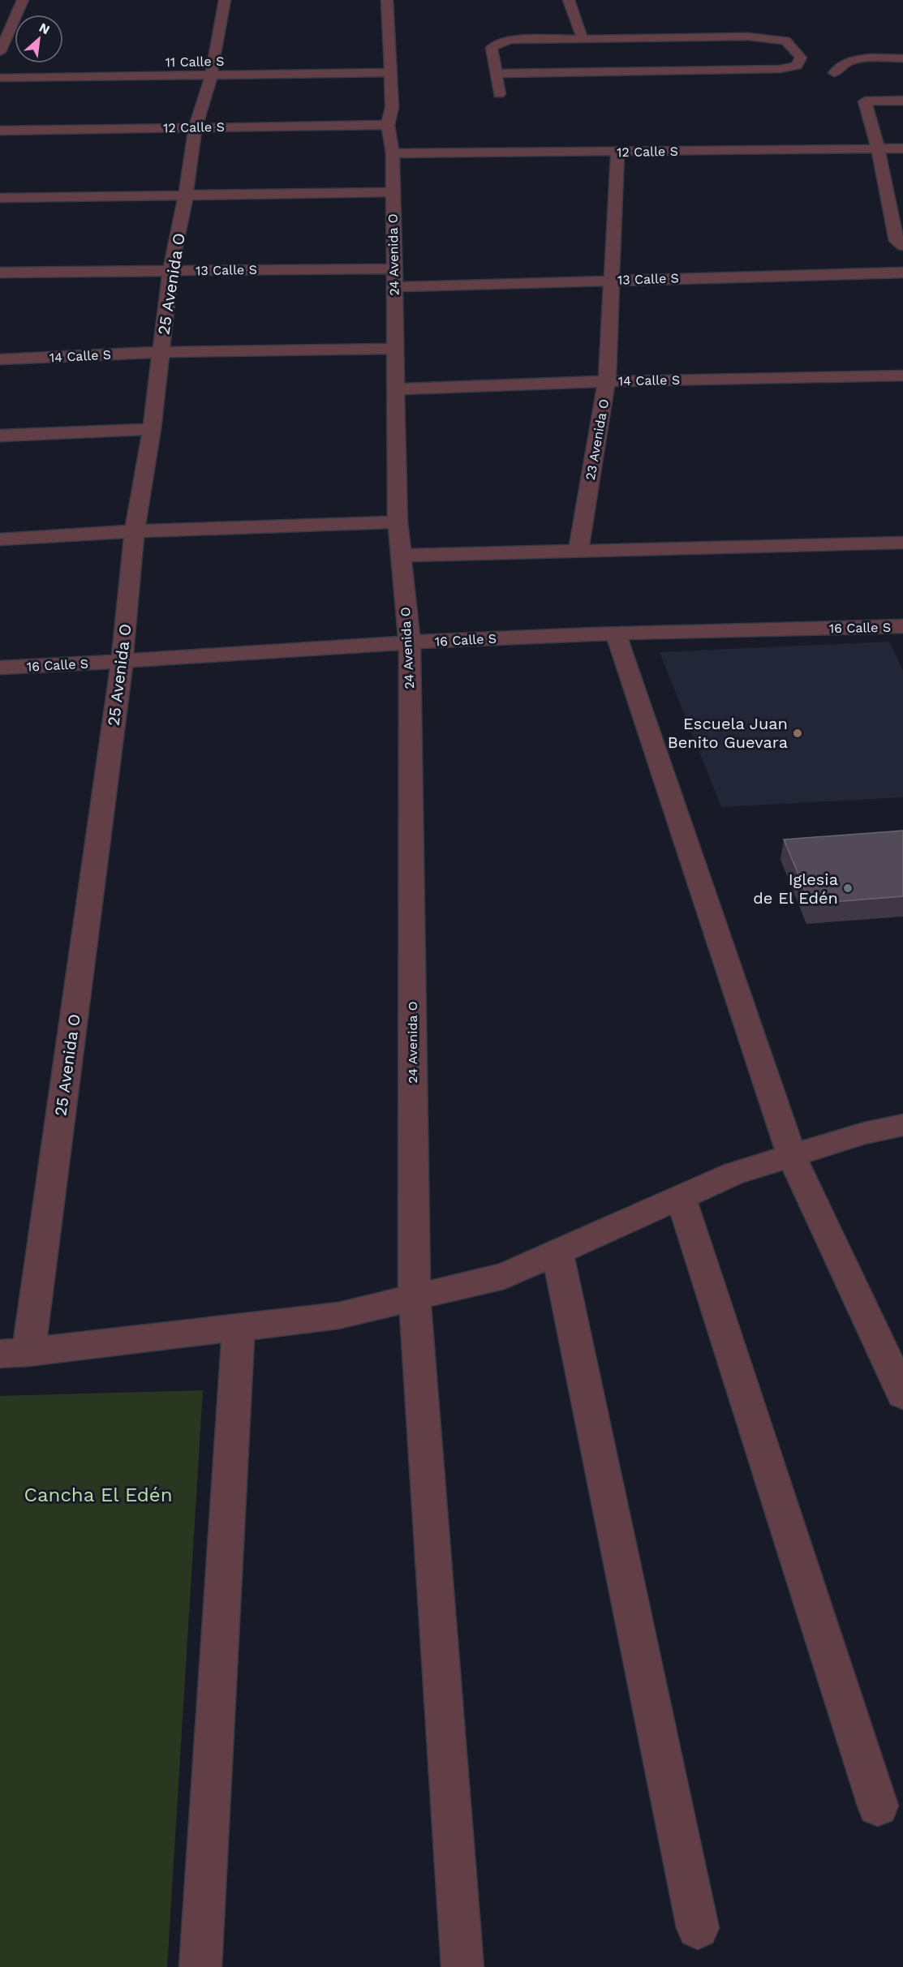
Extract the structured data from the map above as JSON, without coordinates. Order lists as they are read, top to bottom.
{
  "streets": {
    "street": [
      "11 Calle S",
      "12 Calle S",
      "24 Avenida O",
      "13 Calle S",
      "25 Avenida O",
      "14 Calle S",
      "23 Avenida O",
      "16 Calle S"
    ]
  },
  "crossings": [
    ["11 Calle S", "24 Avenida O"],
    ["11 Calle S", "25 Avenida O"],
    ["12 Calle S", "24 Avenida O"],
    ["12 Calle S", "25 Avenida O"],
    ["12 Calle S", "23 Avenida O"],
    ["24 Avenida O", "13 Calle S"],
    ["24 Avenida O", "14 Calle S"],
    ["24 Avenida O", "16 Calle S"],
    ["13 Calle S", "25 Avenida O"],
    ["13 Calle S", "23 Avenida O"],
    ["25 Avenida O", "14 Calle S"],
    ["25 Avenida O", "16 Calle S"],
    ["14 Calle S", "23 Avenida O"]
  ],
  "parks": ["Cancha El Edén"],
  "places": ["Escuela Juan Benito Guevara", "Iglesia de El Edén"],
  "north": "top right"
}
